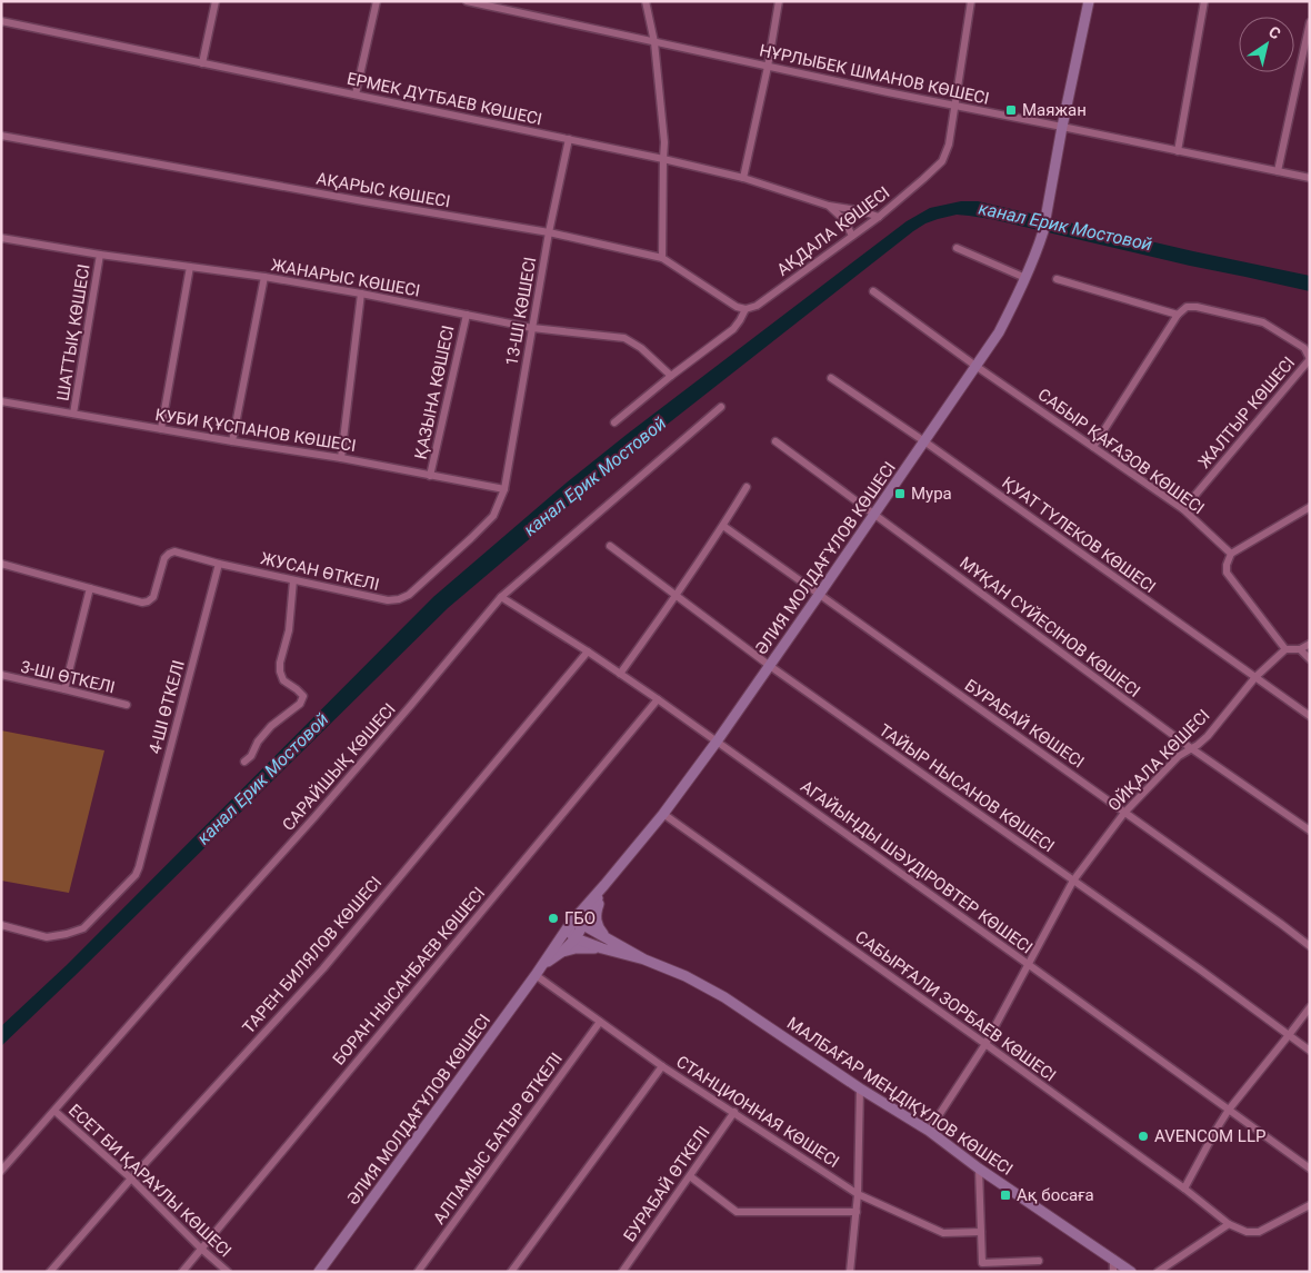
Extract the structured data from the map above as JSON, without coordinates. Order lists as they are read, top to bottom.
{
  "streets": {
    "main road": ["ӘЛИЯ МОЛДАҒҰЛОВ КӨШЕСІ", "МАЛБАҒАР МЕҢДІҚҰЛОВ КӨШЕСІ"],
    "street": [
      "НҰРЛЫБЕК ШМАНОВ КӨШЕСІ",
      "ЕРМЕК ДҮТБАЕВ КӨШЕСI",
      "АҚАРЫС КӨШЕСI",
      "АҚДАЛА КӨШЕСІ",
      "ЖАНАРЫС КӨШЕСІ",
      "13-ШІ КӨШЕСI",
      "ШАТТЫҚ КӨШЕСІ",
      "ҚАЗЫНА КӨШЕСІ",
      "ЖАЛТЫР КӨШЕСІ",
      "КУБИ ҚҰСПАНОВ КӨШЕСI",
      "САБЫР ҚАҒАЗОВ КӨШЕСІ",
      "ҚУАТ ТҮЛЕКОВ КӨШЕСІ",
      "ЖУСАН ӨТКЕЛІ",
      "МҰҚАН СҮЙЕСІНОВ КӨШЕСІ",
      "3-ШI ӨТКЕЛI",
      "4-ШI ӨТКЕЛI",
      "БУРАБАЙ КӨШЕСI",
      "ОЙҚАЛА КӨШЕСІ",
      "САРАЙШЫҚ КӨШЕСІ",
      "ТАЙЫР НЫСАНОВ КӨШЕСI",
      "АГАЙЫНДЫ ШӘУДІРОВТЕР КӨШЕСI",
      "ТАРЕН БИЛЯЛОВ КӨШЕСІ",
      "БОРАН НЫСАНБАЕВ КӨШЕСІ",
      "САБЫРҒАЛИ ЗОРБАЕВ КӨШЕСІ",
      "СТАНЦИОННАЯ КӨШЕСІ",
      "АЛПАМЫС БАТЫР ӨТКЕЛІ",
      "ЕСЕТ БИ ҚАРАҰЛЫ КӨШЕСІ",
      "БУРАБАЙ ӨТКЕЛІ"
    ]
  },
  "crossings": [
    ["НҰРЛЫБЕК ШМАНОВ КӨШЕСІ", "АҚДАЛА КӨШЕСІ"],
    ["НҰРЛЫБЕК ШМАНОВ КӨШЕСІ", "ӘЛИЯ МОЛДАҒҰЛОВ КӨШЕСІ"],
    ["ЕРМЕК ДҮТБАЕВ КӨШЕСI", "АҚДАЛА КӨШЕСІ"],
    ["ЕРМЕК ДҮТБАЕВ КӨШЕСI", "13-ШІ КӨШЕСI"],
    ["АҚАРЫС КӨШЕСI", "АҚДАЛА КӨШЕСІ"],
    ["АҚАРЫС КӨШЕСI", "13-ШІ КӨШЕСI"],
    ["АҚДАЛА КӨШЕСІ", "ЖАНАРЫС КӨШЕСІ"],
    ["ЖАНАРЫС КӨШЕСІ", "13-ШІ КӨШЕСI"],
    ["ЖАНАРЫС КӨШЕСІ", "ШАТТЫҚ КӨШЕСІ"],
    ["ЖАНАРЫС КӨШЕСІ", "ҚАЗЫНА КӨШЕСІ"],
    ["13-ШІ КӨШЕСI", "КУБИ ҚҰСПАНОВ КӨШЕСI"],
    ["13-ШІ КӨШЕСI", "ЖУСАН ӨТКЕЛІ"],
    ["ШАТТЫҚ КӨШЕСІ", "КУБИ ҚҰСПАНОВ КӨШЕСI"],
    ["ҚАЗЫНА КӨШЕСІ", "КУБИ ҚҰСПАНОВ КӨШЕСI"],
    ["ЖАЛТЫР КӨШЕСІ", "САБЫР ҚАҒАЗОВ КӨШЕСІ"],
    ["КУБИ ҚҰСПАНОВ КӨШЕСI", "ЖУСАН ӨТКЕЛІ"],
    ["САБЫР ҚАҒАЗОВ КӨШЕСІ", "ӘЛИЯ МОЛДАҒҰЛОВ КӨШЕСІ"],
    ["ҚУАТ ТҮЛЕКОВ КӨШЕСІ", "ӘЛИЯ МОЛДАҒҰЛОВ КӨШЕСІ"],
    ["ҚУАТ ТҮЛЕКОВ КӨШЕСІ", "ОЙҚАЛА КӨШЕСІ"],
    ["ӘЛИЯ МОЛДАҒҰЛОВ КӨШЕСІ", "МҰҚАН СҮЙЕСІНОВ КӨШЕСІ"],
    ["ӘЛИЯ МОЛДАҒҰЛОВ КӨШЕСІ", "БУРАБАЙ КӨШЕСI"],
    ["ӘЛИЯ МОЛДАҒҰЛОВ КӨШЕСІ", "ТАЙЫР НЫСАНОВ КӨШЕСI"],
    ["ӘЛИЯ МОЛДАҒҰЛОВ КӨШЕСІ", "АГАЙЫНДЫ ШӘУДІРОВТЕР КӨШЕСI"],
    ["ӘЛИЯ МОЛДАҒҰЛОВ КӨШЕСІ", "САБЫРҒАЛИ ЗОРБАЕВ КӨШЕСІ"],
    ["ӘЛИЯ МОЛДАҒҰЛОВ КӨШЕСІ", "МАЛБАҒАР МЕҢДІҚҰЛОВ КӨШЕСІ"],
    ["ӘЛИЯ МОЛДАҒҰЛОВ КӨШЕСІ", "СТАНЦИОННАЯ КӨШЕСІ"],
    ["ЖУСАН ӨТКЕЛІ", "4-ШI ӨТКЕЛI"],
    ["МҰҚАН СҮЙЕСІНОВ КӨШЕСІ", "ОЙҚАЛА КӨШЕСІ"],
    ["БУРАБАЙ КӨШЕСI", "ОЙҚАЛА КӨШЕСІ"],
    ["ОЙҚАЛА КӨШЕСІ", "ТАЙЫР НЫСАНОВ КӨШЕСI"],
    ["ОЙҚАЛА КӨШЕСІ", "АГАЙЫНДЫ ШӘУДІРОВТЕР КӨШЕСI"],
    ["ОЙҚАЛА КӨШЕСІ", "САБЫРҒАЛИ ЗОРБАЕВ КӨШЕСІ"],
    ["ОЙҚАЛА КӨШЕСІ", "МАЛБАҒАР МЕҢДІҚҰЛОВ КӨШЕСІ"],
    ["САРАЙШЫҚ КӨШЕСІ", "АГАЙЫНДЫ ШӘУДІРОВТЕР КӨШЕСI"],
    ["САРАЙШЫҚ КӨШЕСІ", "ЕСЕТ БИ ҚАРАҰЛЫ КӨШЕСІ"],
    ["АГАЙЫНДЫ ШӘУДІРОВТЕР КӨШЕСI", "ТАРЕН БИЛЯЛОВ КӨШЕСІ"],
    ["АГАЙЫНДЫ ШӘУДІРОВТЕР КӨШЕСI", "БОРАН НЫСАНБАЕВ КӨШЕСІ"],
    ["ТАРЕН БИЛЯЛОВ КӨШЕСІ", "ЕСЕТ БИ ҚАРАҰЛЫ КӨШЕСІ"],
    ["БОРАН НЫСАНБАЕВ КӨШЕСІ", "ЕСЕТ БИ ҚАРАҰЛЫ КӨШЕСІ"],
    ["СТАНЦИОННАЯ КӨШЕСІ", "АЛПАМЫС БАТЫР ӨТКЕЛІ"],
    ["СТАНЦИОННАЯ КӨШЕСІ", "БУРАБАЙ ӨТКЕЛІ"]
  ],
  "water": ["канал Ерик Мостовой"],
  "places": {
    "transit": ["Маяжан", "Мура", "Ақ босаға"],
    "other": ["ГБО", "AVENCOM LLP"]
  },
  "north": "top right"
}
